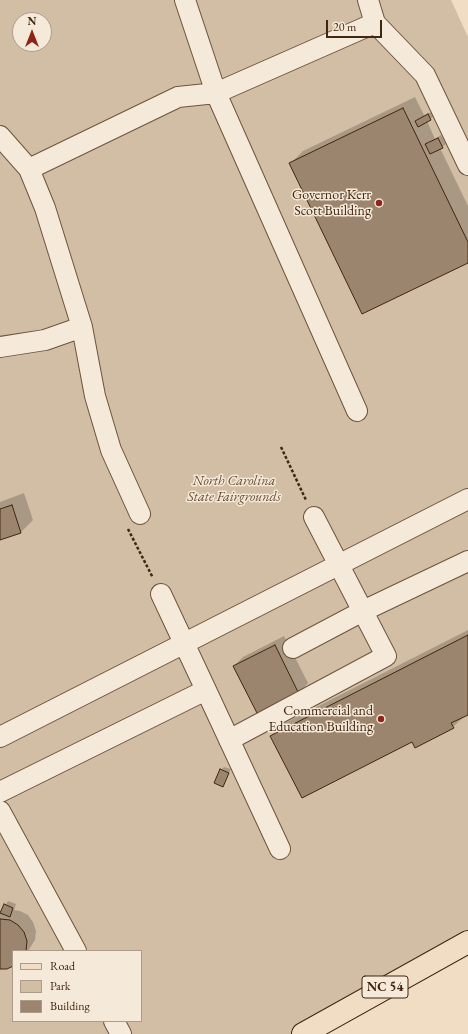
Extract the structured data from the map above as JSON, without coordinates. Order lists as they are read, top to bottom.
{
  "streets": {
    "main road": ["NC 54"]
  },
  "parks": ["North Carolina State Fairgrounds"],
  "places": ["Governor Kerr Scott Building", "Commercial and Education Building"],
  "legend": ["Road", "Park", "Building"],
  "scale_bar": "20 m",
  "north": "top"
}
